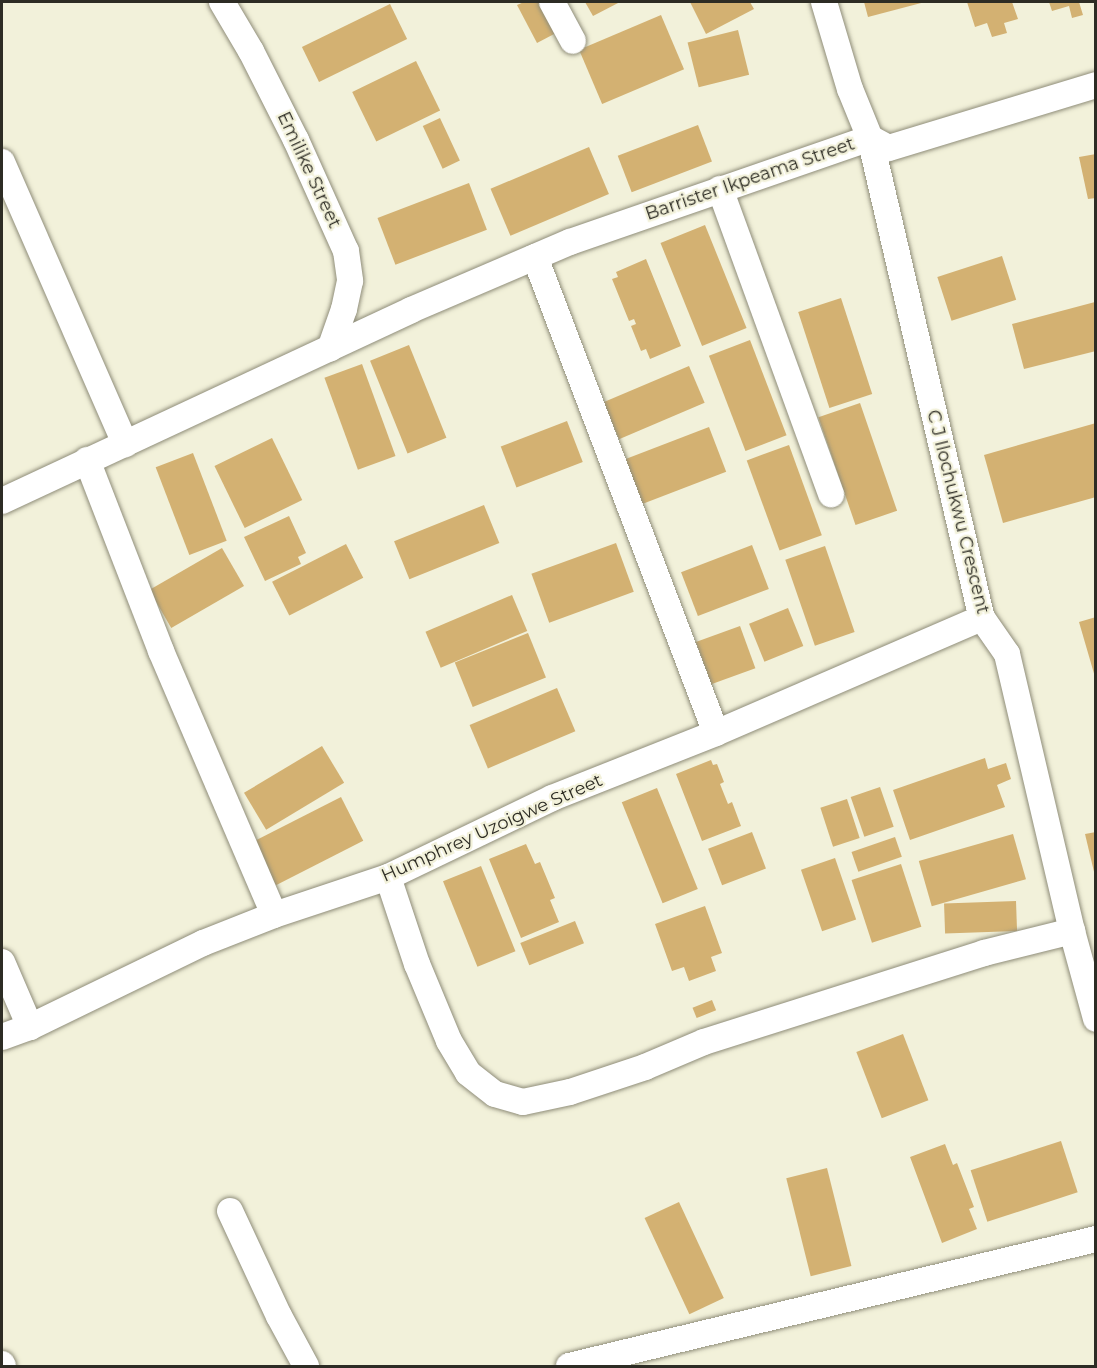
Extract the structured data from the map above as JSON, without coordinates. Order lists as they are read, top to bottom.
{
  "streets": {
    "street": [
      "Emilike Street",
      "Barrister Ikpeama Street",
      "C J Ilochukwu Crescent",
      "Humphrey Uzoigwe Street"
    ]
  },
  "crossings": [
    ["Emilike Street", "Barrister Ikpeama Street"],
    ["Barrister Ikpeama Street", "C J Ilochukwu Crescent"],
    ["C J Ilochukwu Crescent", "Humphrey Uzoigwe Street"]
  ]
}
